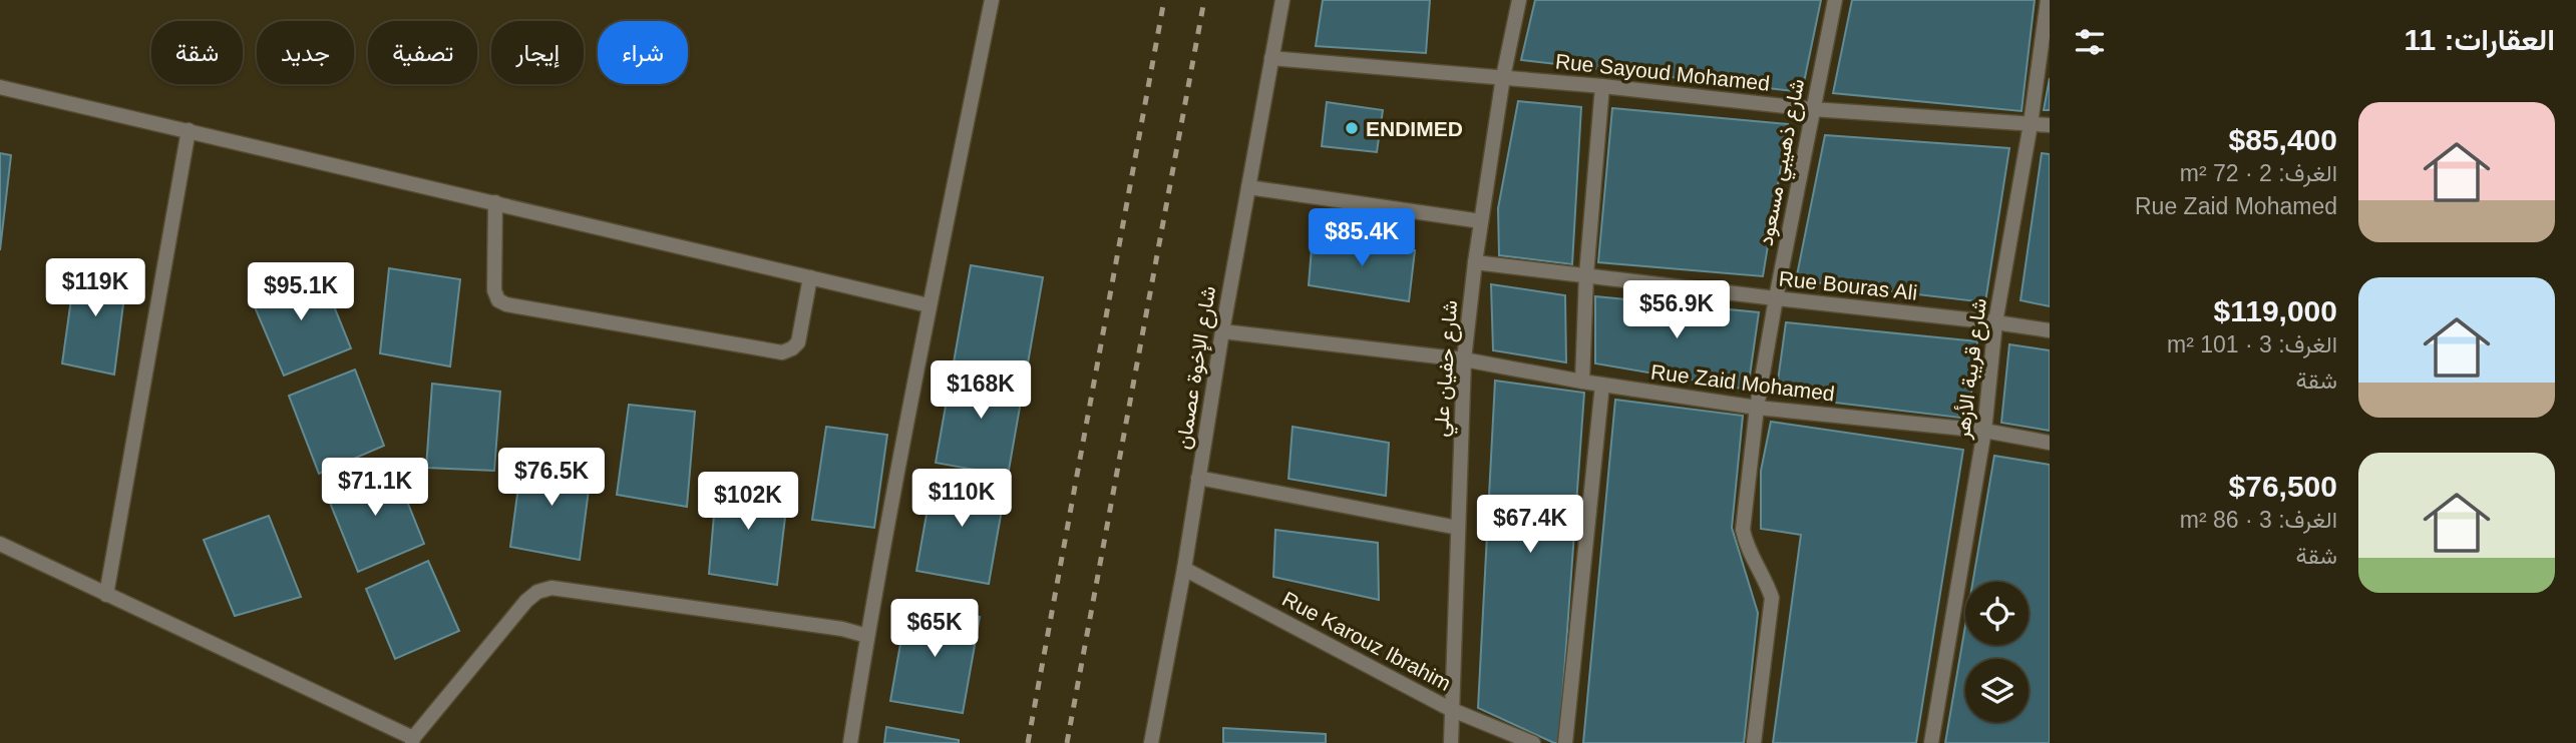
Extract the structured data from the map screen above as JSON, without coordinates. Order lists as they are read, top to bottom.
{
  "streets": {
    "street": [
      "Rue Sayoud Mohamed",
      "شارع ذهيبي مسعود",
      "Rue Bouras Ali",
      "شارع الإخوة عصمان",
      "شارع حفيان علي",
      "شارع قريبة الأزهر",
      "Rue Zaid Mohamed",
      "Rue Karouz Ibrahim"
    ]
  },
  "crossings": [
    ["Rue Sayoud Mohamed", "شارع ذهيبي مسعود"],
    ["Rue Sayoud Mohamed", "شارع الإخوة عصمان"],
    ["Rue Sayoud Mohamed", "شارع حفيان علي"],
    ["Rue Sayoud Mohamed", "شارع قريبة الأزهر"],
    ["شارع ذهيبي مسعود", "Rue Bouras Ali"],
    ["شارع ذهيبي مسعود", "Rue Zaid Mohamed"],
    ["Rue Bouras Ali", "شارع حفيان علي"],
    ["Rue Bouras Ali", "شارع قريبة الأزهر"],
    ["شارع الإخوة عصمان", "Rue Zaid Mohamed"],
    ["شارع الإخوة عصمان", "Rue Karouz Ibrahim"],
    ["شارع حفيان علي", "Rue Zaid Mohamed"],
    ["شارع حفيان علي", "Rue Karouz Ibrahim"],
    ["شارع قريبة الأزهر", "Rue Zaid Mohamed"]
  ],
  "places": ["ENDIMED"],
  "page": {
    "heading": "العقارات: 11",
    "chip": [
      "شراء",
      "إيجار",
      "تصفية",
      "جديد",
      "شقة"
    ],
    "list": [
      {
        "name": "$85,400",
        "note": "الغرف: 2 · 72 m² · Rue Zaid Mohamed"
      },
      {
        "name": "$119,000",
        "note": "الغرف: 3 · 101 m² · شقة"
      },
      {
        "name": "$76,500",
        "note": "الغرف: 3 · 86 m² · شقة"
      }
    ],
    "price": [
      "$85.4K",
      "$119K",
      "$95.1K",
      "$56.9K",
      "$168K",
      "$76.5K",
      "$71.1K",
      "$110K",
      "$102K",
      "$67.4K",
      "$65K"
    ]
  }
}
